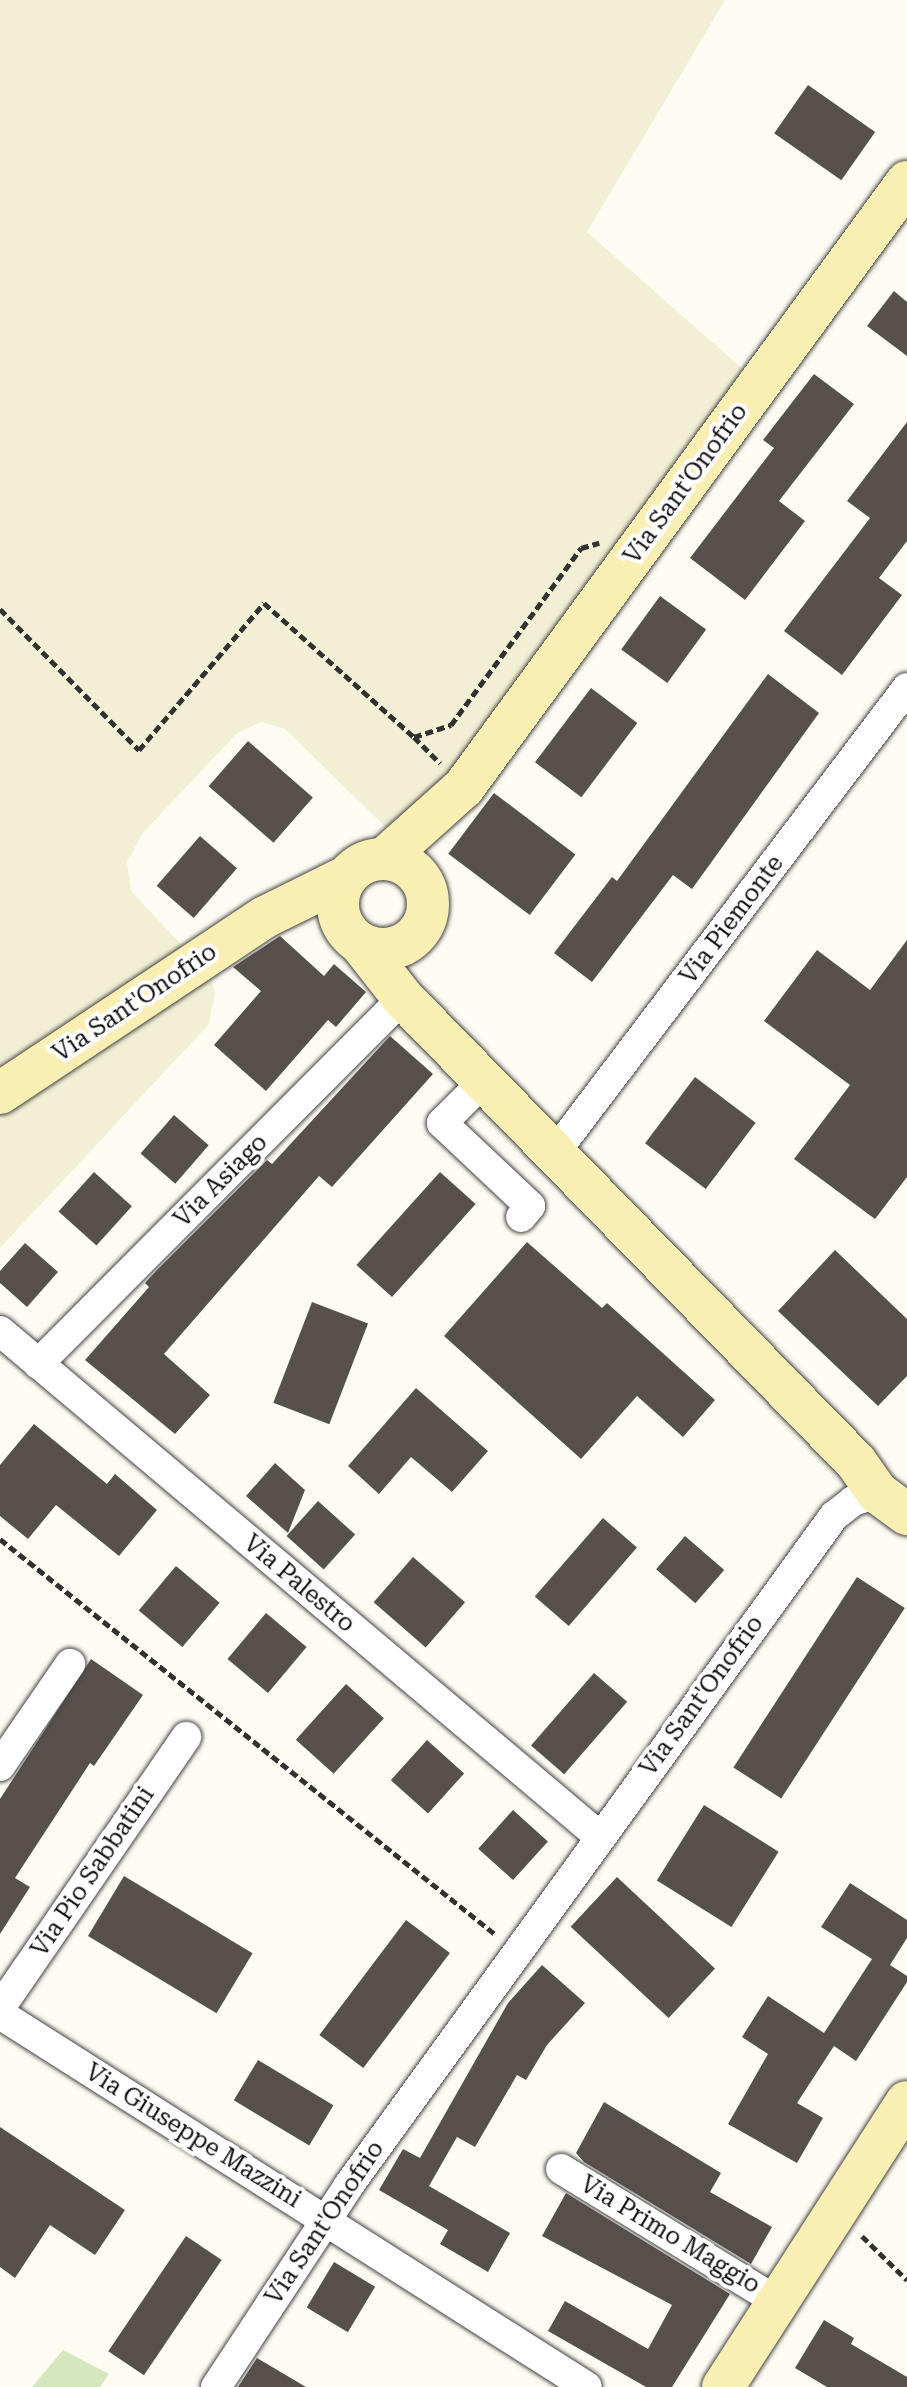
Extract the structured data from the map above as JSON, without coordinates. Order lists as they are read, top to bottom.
{
  "streets": {
    "street": [
      "Via Sant'Onofrio",
      "Via Piemonte",
      "Via Asiago",
      "Via Palestro",
      "Via Pio Sabbatini",
      "Via Giuseppe Mazzini",
      "Via Primo Maggio"
    ]
  },
  "crossings": [
    ["Via Sant'Onofrio", "Via Piemonte"],
    ["Via Sant'Onofrio", "Via Asiago"],
    ["Via Sant'Onofrio", "Via Palestro"],
    ["Via Sant'Onofrio", "Via Giuseppe Mazzini"],
    ["Via Asiago", "Via Palestro"]
  ]
}
